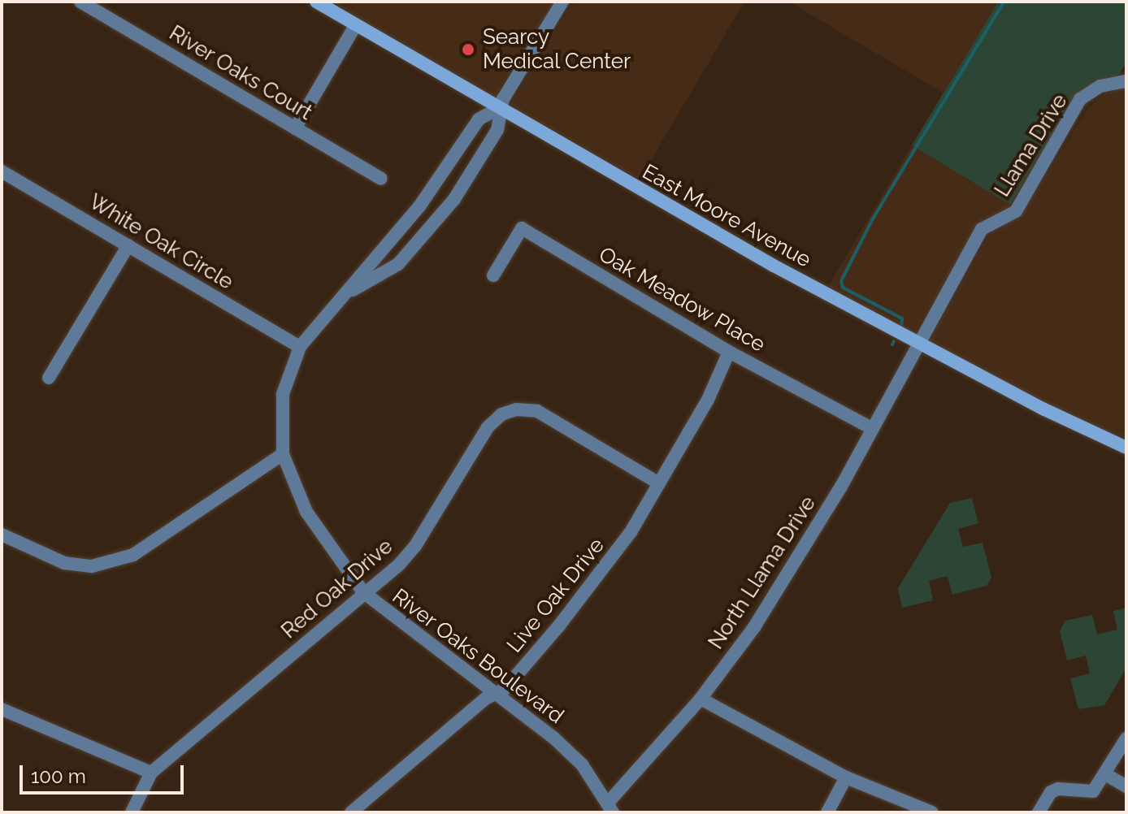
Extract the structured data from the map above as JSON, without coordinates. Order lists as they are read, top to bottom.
{
  "streets": {
    "street": [
      "River Oaks Court",
      "Llama Drive",
      "East Moore Avenue",
      "White Oak Circle",
      "Oak Meadow Place",
      "North Llama Drive",
      "Red Oak Drive",
      "Live Oak Drive",
      "River Oaks Boulevard"
    ]
  },
  "crossings": [
    ["Llama Drive", "East Moore Avenue"],
    ["Llama Drive", "North Llama Drive"],
    ["East Moore Avenue", "North Llama Drive"],
    ["East Moore Avenue", "River Oaks Boulevard"],
    ["White Oak Circle", "River Oaks Boulevard"],
    ["Oak Meadow Place", "North Llama Drive"],
    ["Oak Meadow Place", "Live Oak Drive"],
    ["North Llama Drive", "River Oaks Boulevard"],
    ["Red Oak Drive", "Live Oak Drive"],
    ["Red Oak Drive", "River Oaks Boulevard"],
    ["Live Oak Drive", "River Oaks Boulevard"]
  ],
  "places": ["Searcy Medical Center"],
  "scale_bar": "100 m"
}
